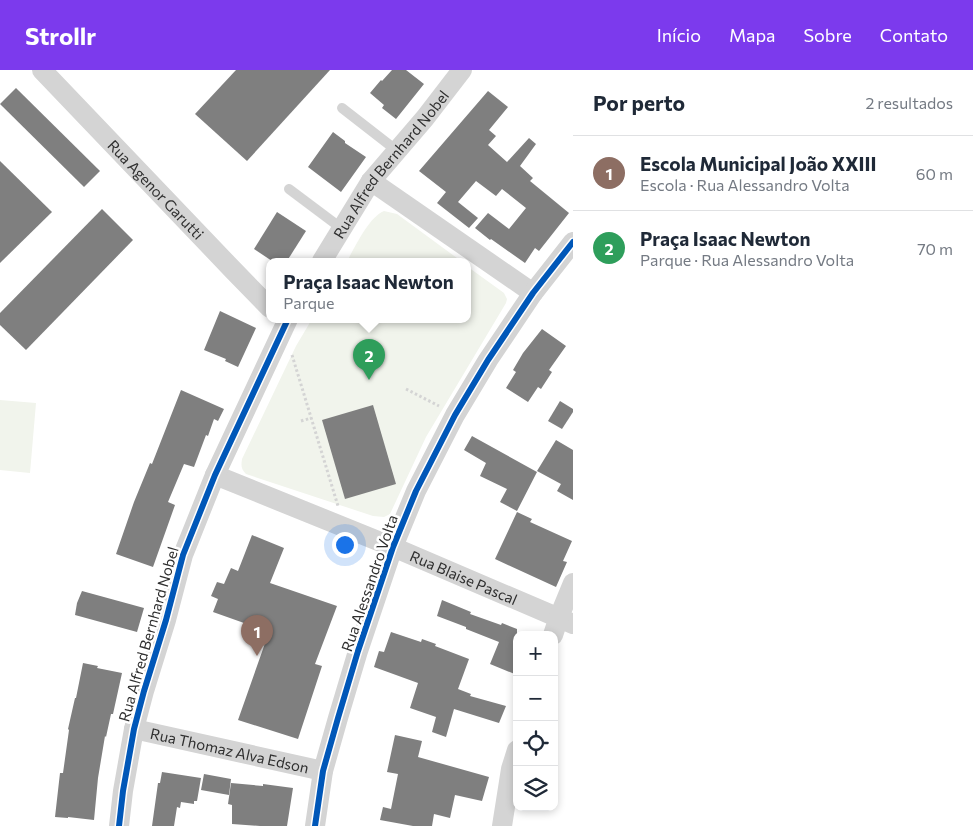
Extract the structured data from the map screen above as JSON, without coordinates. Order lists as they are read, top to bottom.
{
  "streets": {
    "street": [
      "Rua Alfred Bernhard Nobel",
      "Rua Agenor Garutti",
      "Rua Blaise Pascal",
      "Rua Alessandro Volta",
      "Rua Thomaz Alva Edson"
    ]
  },
  "crossings": [
    ["Rua Alfred Bernhard Nobel", "Rua Blaise Pascal"],
    ["Rua Alfred Bernhard Nobel", "Rua Thomaz Alva Edson"],
    ["Rua Blaise Pascal", "Rua Alessandro Volta"],
    ["Rua Alessandro Volta", "Rua Thomaz Alva Edson"]
  ],
  "page": {
    "header": "Strollr",
    "nav": [
      "Início",
      "Mapa",
      "Sobre",
      "Contato"
    ],
    "heading": ["Por perto", "2 resultados"],
    "list": [
      {
        "mark": "1",
        "name": "Escola Municipal João XXIII",
        "note": "Escola · Rua Alessandro Volta",
        "value": "60 m"
      },
      {
        "mark": "2",
        "name": "Praça Isaac Newton",
        "note": "Parque · Rua Alessandro Volta",
        "value": "70 m"
      }
    ],
    "popup": ["Praça Isaac Newton", "Parque"],
    "pins": ["2", "1"],
    "map_buttons": ["+", "−"]
  }
}
